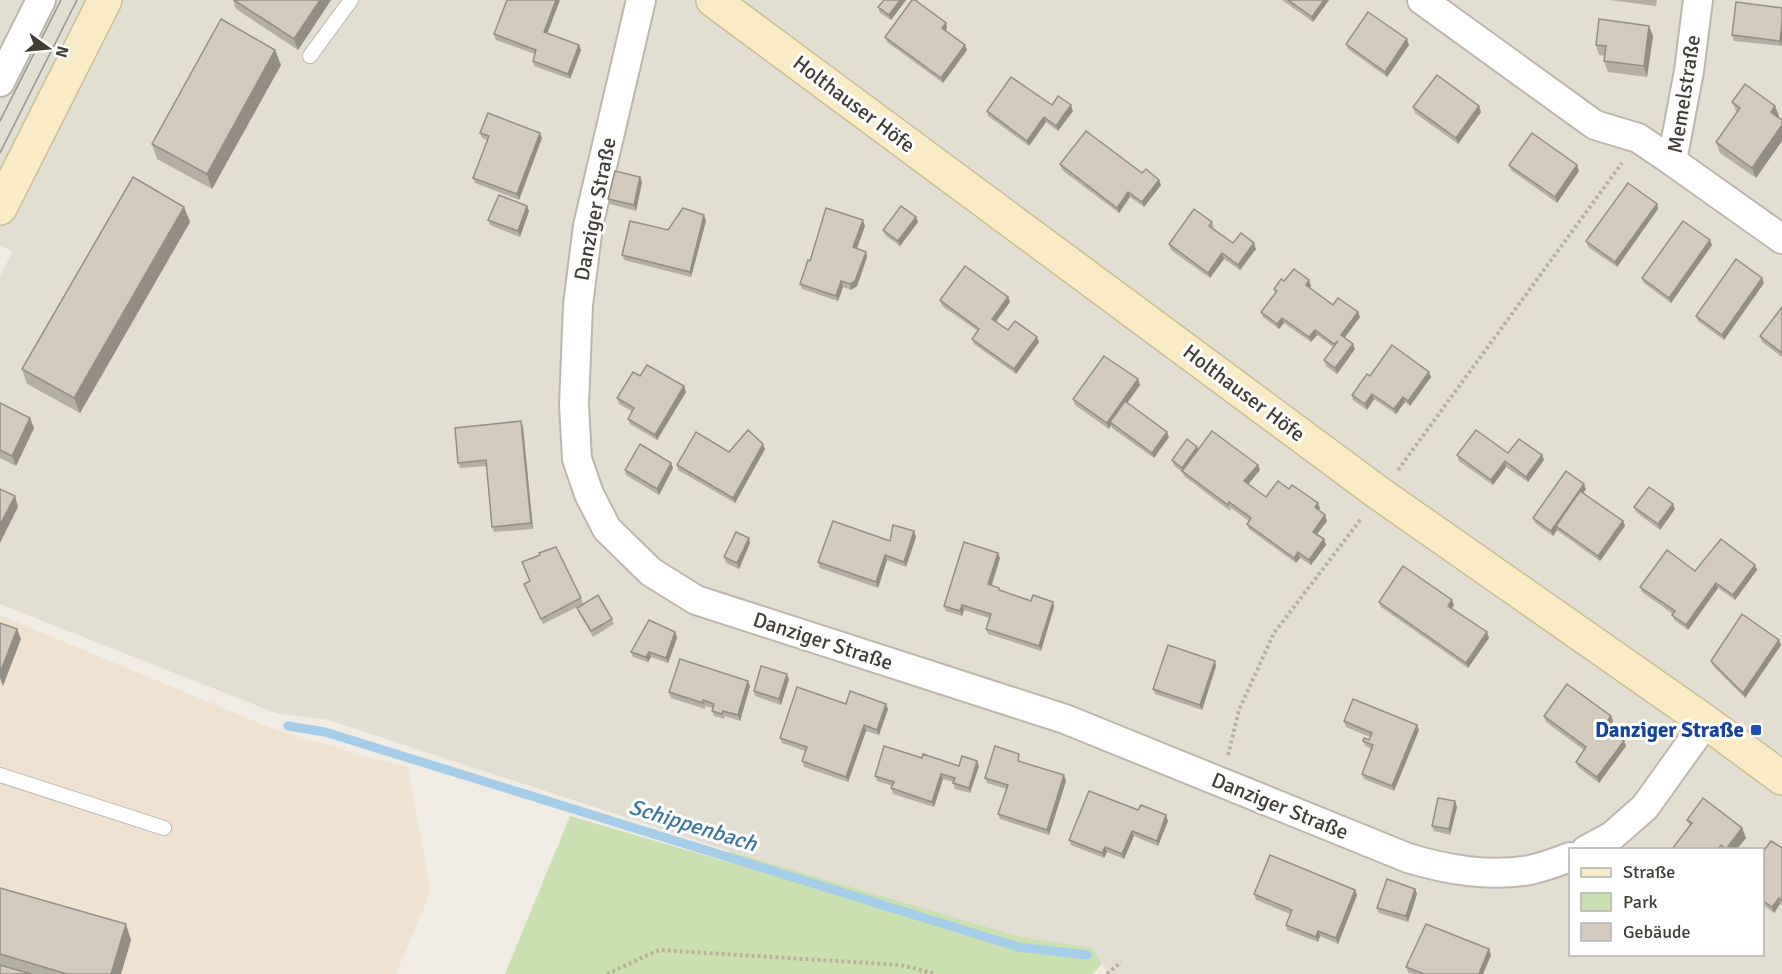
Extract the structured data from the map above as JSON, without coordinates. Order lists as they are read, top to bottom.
{
  "streets": {
    "street": ["Memelstraße", "Holthauser Höfe", "Danziger Straße"]
  },
  "water": ["Schippenbach"],
  "places": {
    "transit": ["Danziger Straße"]
  },
  "legend": ["Straße", "Park", "Gebäude"],
  "north": "right"
}
